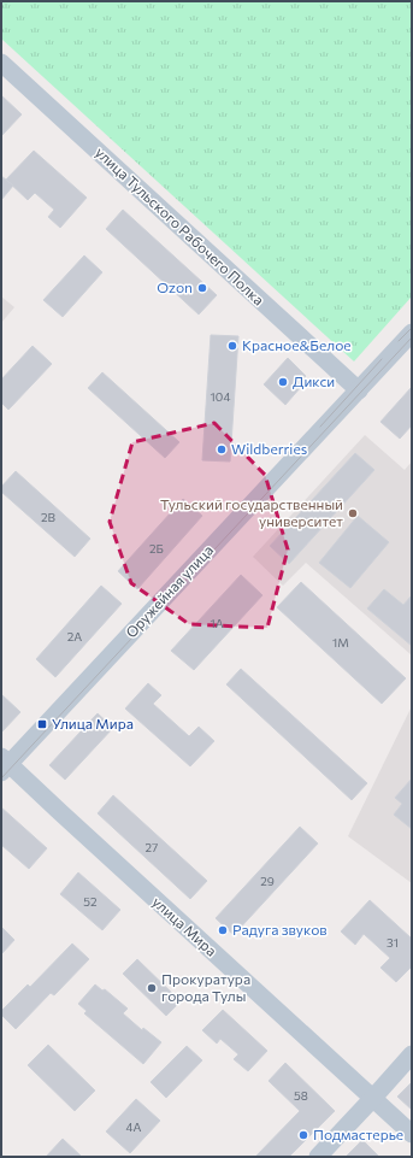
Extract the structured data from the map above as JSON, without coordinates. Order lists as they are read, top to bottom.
{
  "streets": {
    "street": ["улица Тульского Рабочего Полка", "Оружейная улица", "улица Мира"]
  },
  "crossings": [
    ["улица Тульского Рабочего Полка", "Оружейная улица"],
    ["Оружейная улица", "улица Мира"]
  ],
  "places": {
    "other": [
      "Ozon",
      "Красное&Белое",
      "Дикси",
      "Wildberries",
      "Тульский государственный университет",
      "Радуга звуков",
      "Прокуратура города Тулы",
      "Подмастерье"
    ],
    "transit": ["Улица Мира"]
  },
  "house_numbers": [
    "104",
    "2В",
    "2Б",
    "1А",
    "2А",
    "1М",
    "27",
    "29",
    "52",
    "31",
    "58",
    "4А"
  ]
}
